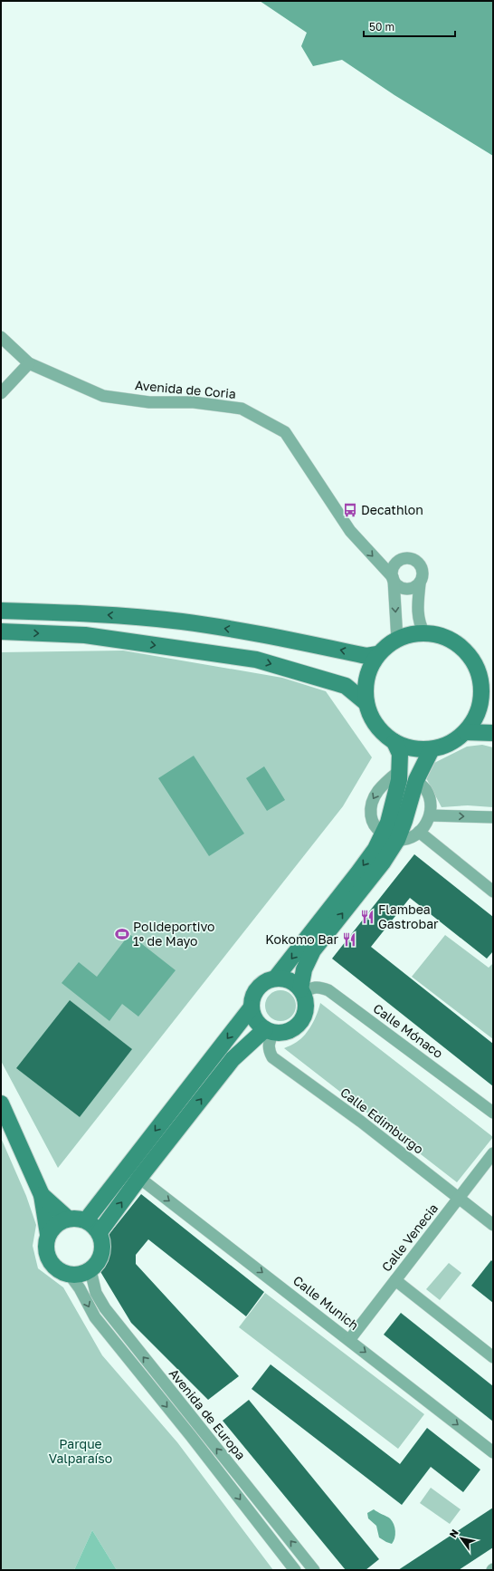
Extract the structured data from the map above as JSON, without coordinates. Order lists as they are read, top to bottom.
{
  "streets": {
    "street": [
      "Avenida de Coria",
      "Calle Mónaco",
      "Calle Edimburgo",
      "Calle Venecia",
      "Calle Munich",
      "Avenida de Europa"
    ]
  },
  "crossings": [
    ["Calle Mónaco", "Calle Edimburgo"],
    ["Calle Edimburgo", "Calle Venecia"],
    ["Calle Venecia", "Calle Munich"]
  ],
  "one_way": ["Avenida de Coria", "Calle Munich"],
  "parks": ["Parque Valparaíso"],
  "places": {
    "bus stop": ["Decathlon"],
    "restaurant": ["Flambea Gastrobar", "Kokomo Bar"],
    "sports": ["Polideportivo 1º de Mayo"]
  },
  "scale_bar": "50 m",
  "north": "top left"
}
